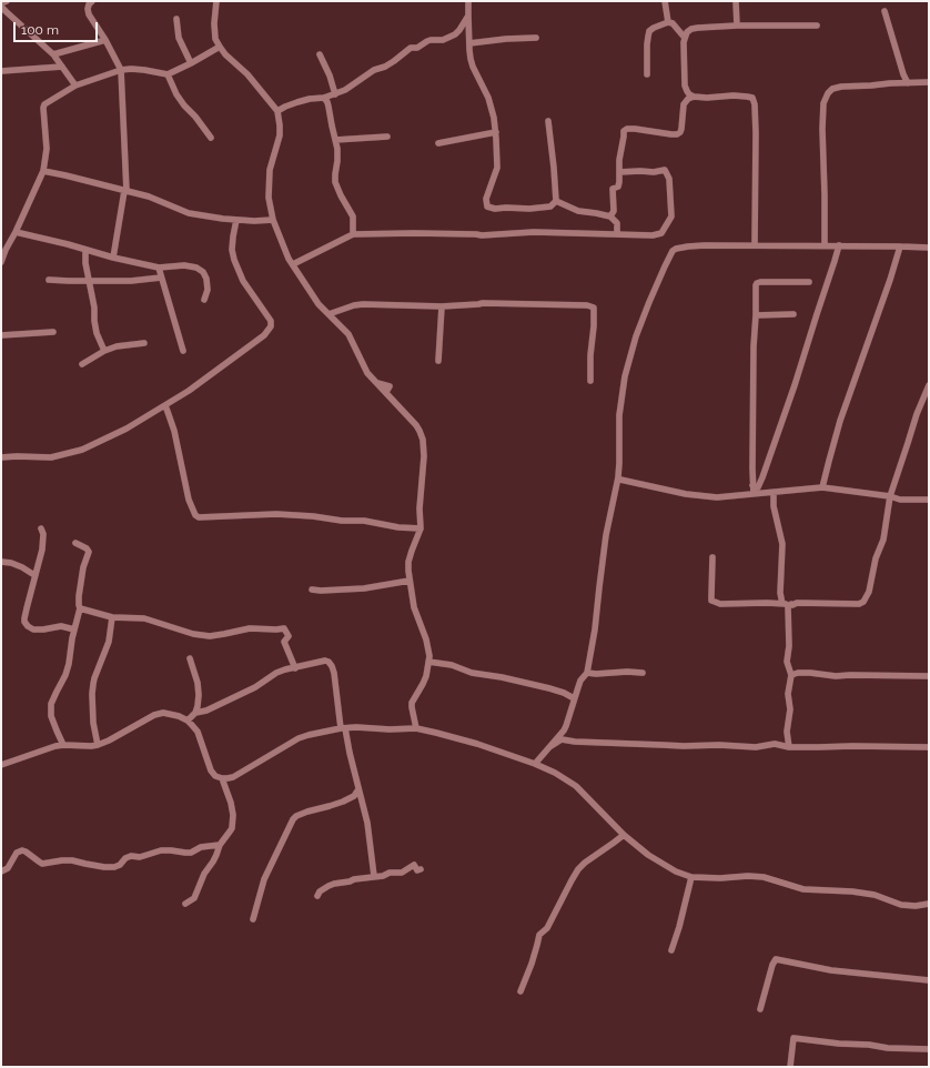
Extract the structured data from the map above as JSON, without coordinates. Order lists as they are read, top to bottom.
{
  "scale_bar": "100 m"
}
